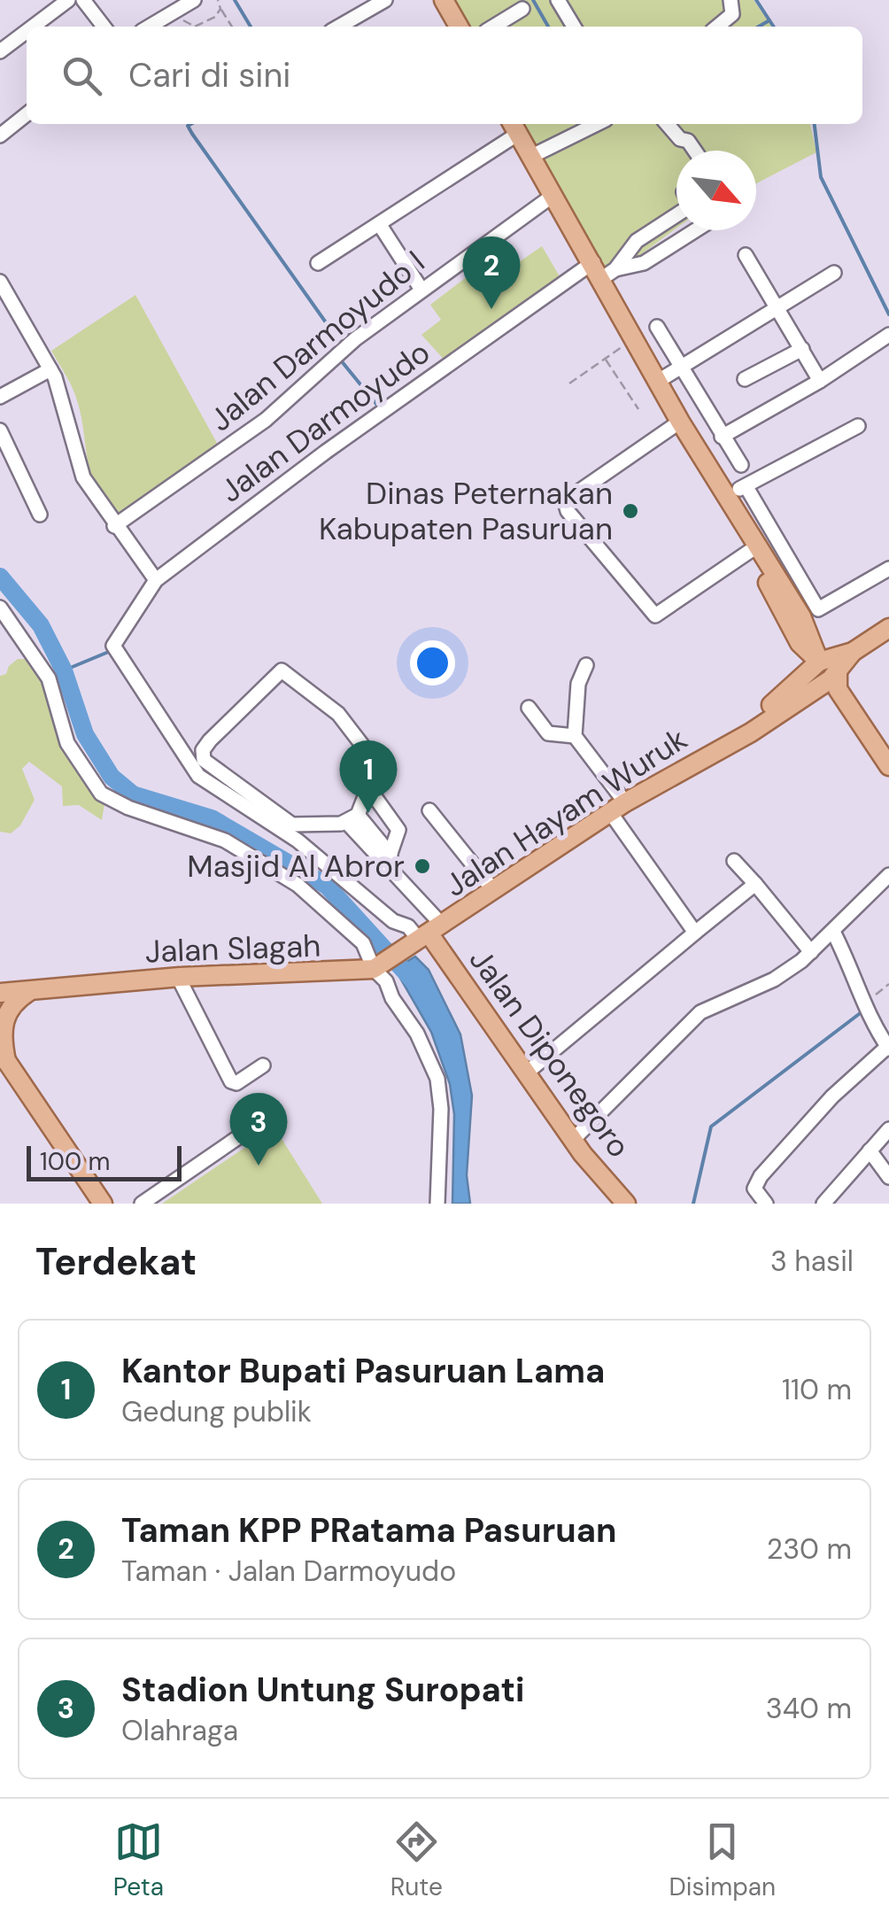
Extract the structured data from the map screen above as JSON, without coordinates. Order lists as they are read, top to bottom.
{
  "streets": {
    "main road": ["Jalan Hayam Wuruk", "Jalan Slagah", "Jalan Diponegoro"],
    "street": ["Jalan Darmoyudo I", "Jalan Darmoyudo"]
  },
  "crossings": [
    ["Jalan Darmoyudo", "Jalan Hayam Wuruk"],
    ["Jalan Darmoyudo", "Jalan Slagah"],
    ["Jalan Darmoyudo", "Jalan Diponegoro"],
    ["Jalan Hayam Wuruk", "Jalan Slagah"],
    ["Jalan Hayam Wuruk", "Jalan Diponegoro"],
    ["Jalan Slagah", "Jalan Diponegoro"]
  ],
  "places": ["Dinas Peternakan Kabupaten Pasuruan", "Masjid Al Abror"],
  "scale_bar": "100 m",
  "north": "bottom right",
  "page": {
    "search": "Cari di sini",
    "pins": ["2", "1", "3"],
    "scale": "100 m",
    "heading": ["Terdekat", "3 hasil"],
    "list": [
      {
        "mark": "1",
        "name": "Kantor Bupati Pasuruan Lama",
        "note": "Gedung publik",
        "value": "110 m"
      },
      {
        "mark": "2",
        "name": "Taman KPP PRatama Pasuruan",
        "note": "Taman · Jalan Darmoyudo",
        "value": "230 m"
      },
      {
        "mark": "3",
        "name": "Stadion Untung Suropati",
        "note": "Olahraga",
        "value": "340 m"
      }
    ],
    "nav": ["Peta", "Rute", "Disimpan"]
  }
}
